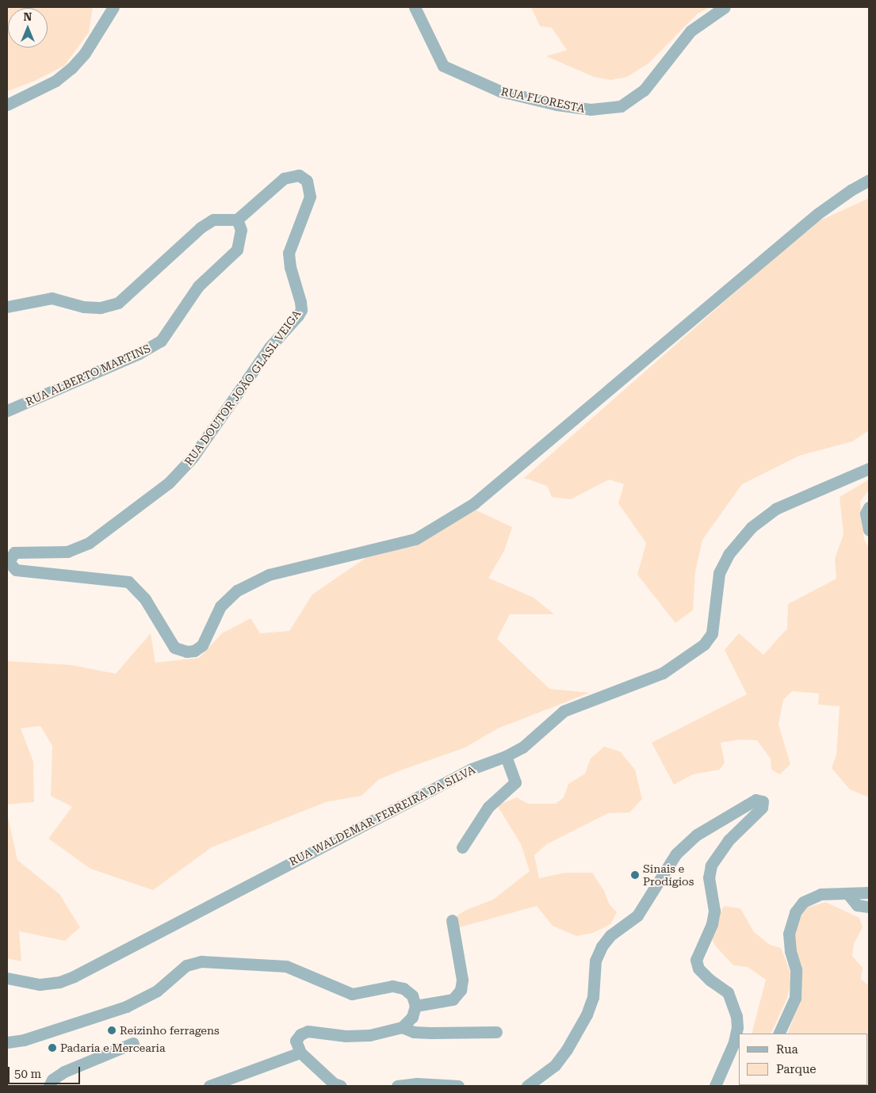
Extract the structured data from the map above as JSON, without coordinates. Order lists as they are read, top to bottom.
{
  "streets": {
    "street": [
      "RUA FLORESTA",
      "RUA ALBERTO MARTINS",
      "RUA DOUTOR JOÃO GLASL VEIGA",
      "RUA WALDEMAR FERREIRA DA SILVA"
    ]
  },
  "crossings": [
    ["RUA ALBERTO MARTINS", "RUA DOUTOR JOÃO GLASL VEIGA"]
  ],
  "places": ["Sinais e Prodígios", "Reizinho ferragens", "Padaria e Mercearia"],
  "legend": ["Rua", "Parque"],
  "scale_bar": "50 m",
  "north": "top"
}
